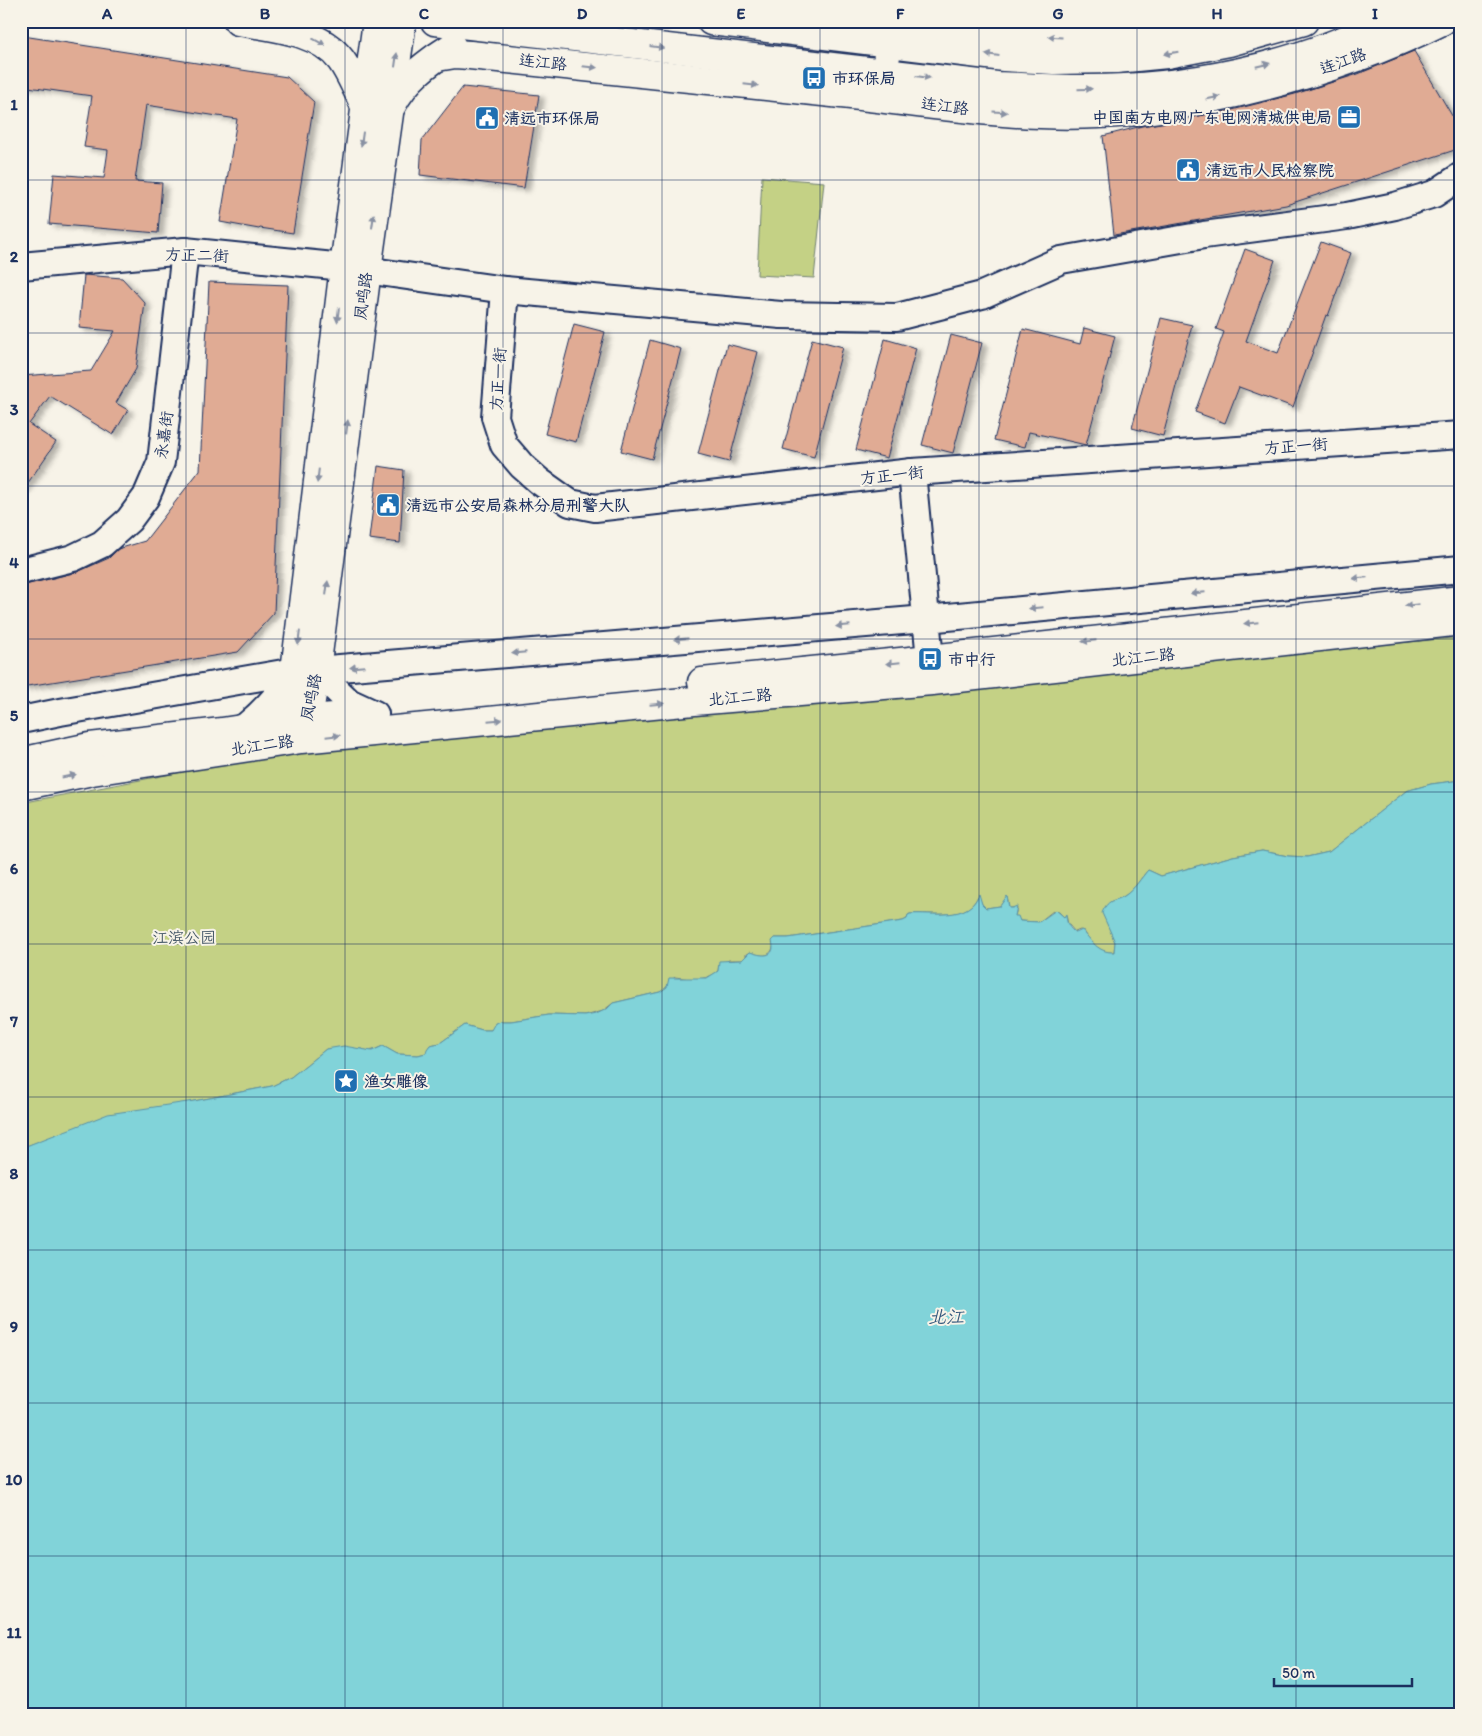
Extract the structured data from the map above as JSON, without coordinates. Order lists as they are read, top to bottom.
{
  "streets": {
    "main road": ["连江路", "凤鸣路", "北江二路"],
    "street": ["方正二街", "方正一街", "永嘉街"]
  },
  "crossings": [
    ["方正二街", "凤鸣路"],
    ["方正二街", "永嘉街"],
    ["凤鸣路", "北江二路"]
  ],
  "water": ["北江"],
  "parks": ["江滨公园"],
  "places": {
    "bus stop": ["市环保局", "市中行"],
    "office": ["中国南方电网广东电网清城供电局"],
    "public building": ["清远市环保局", "清远市人民检察院", "清远市公安局森林分局刑警大队"],
    "place": ["渔女雕像"]
  },
  "scale_bar": "50 m",
  "grid": {
    "columns": [
      "A",
      "B",
      "C",
      "D",
      "E",
      "F",
      "G",
      "H",
      "I"
    ],
    "rows": [
      "1",
      "2",
      "3",
      "4",
      "5",
      "6",
      "7",
      "8",
      "9",
      "10",
      "11"
    ]
  }
}
